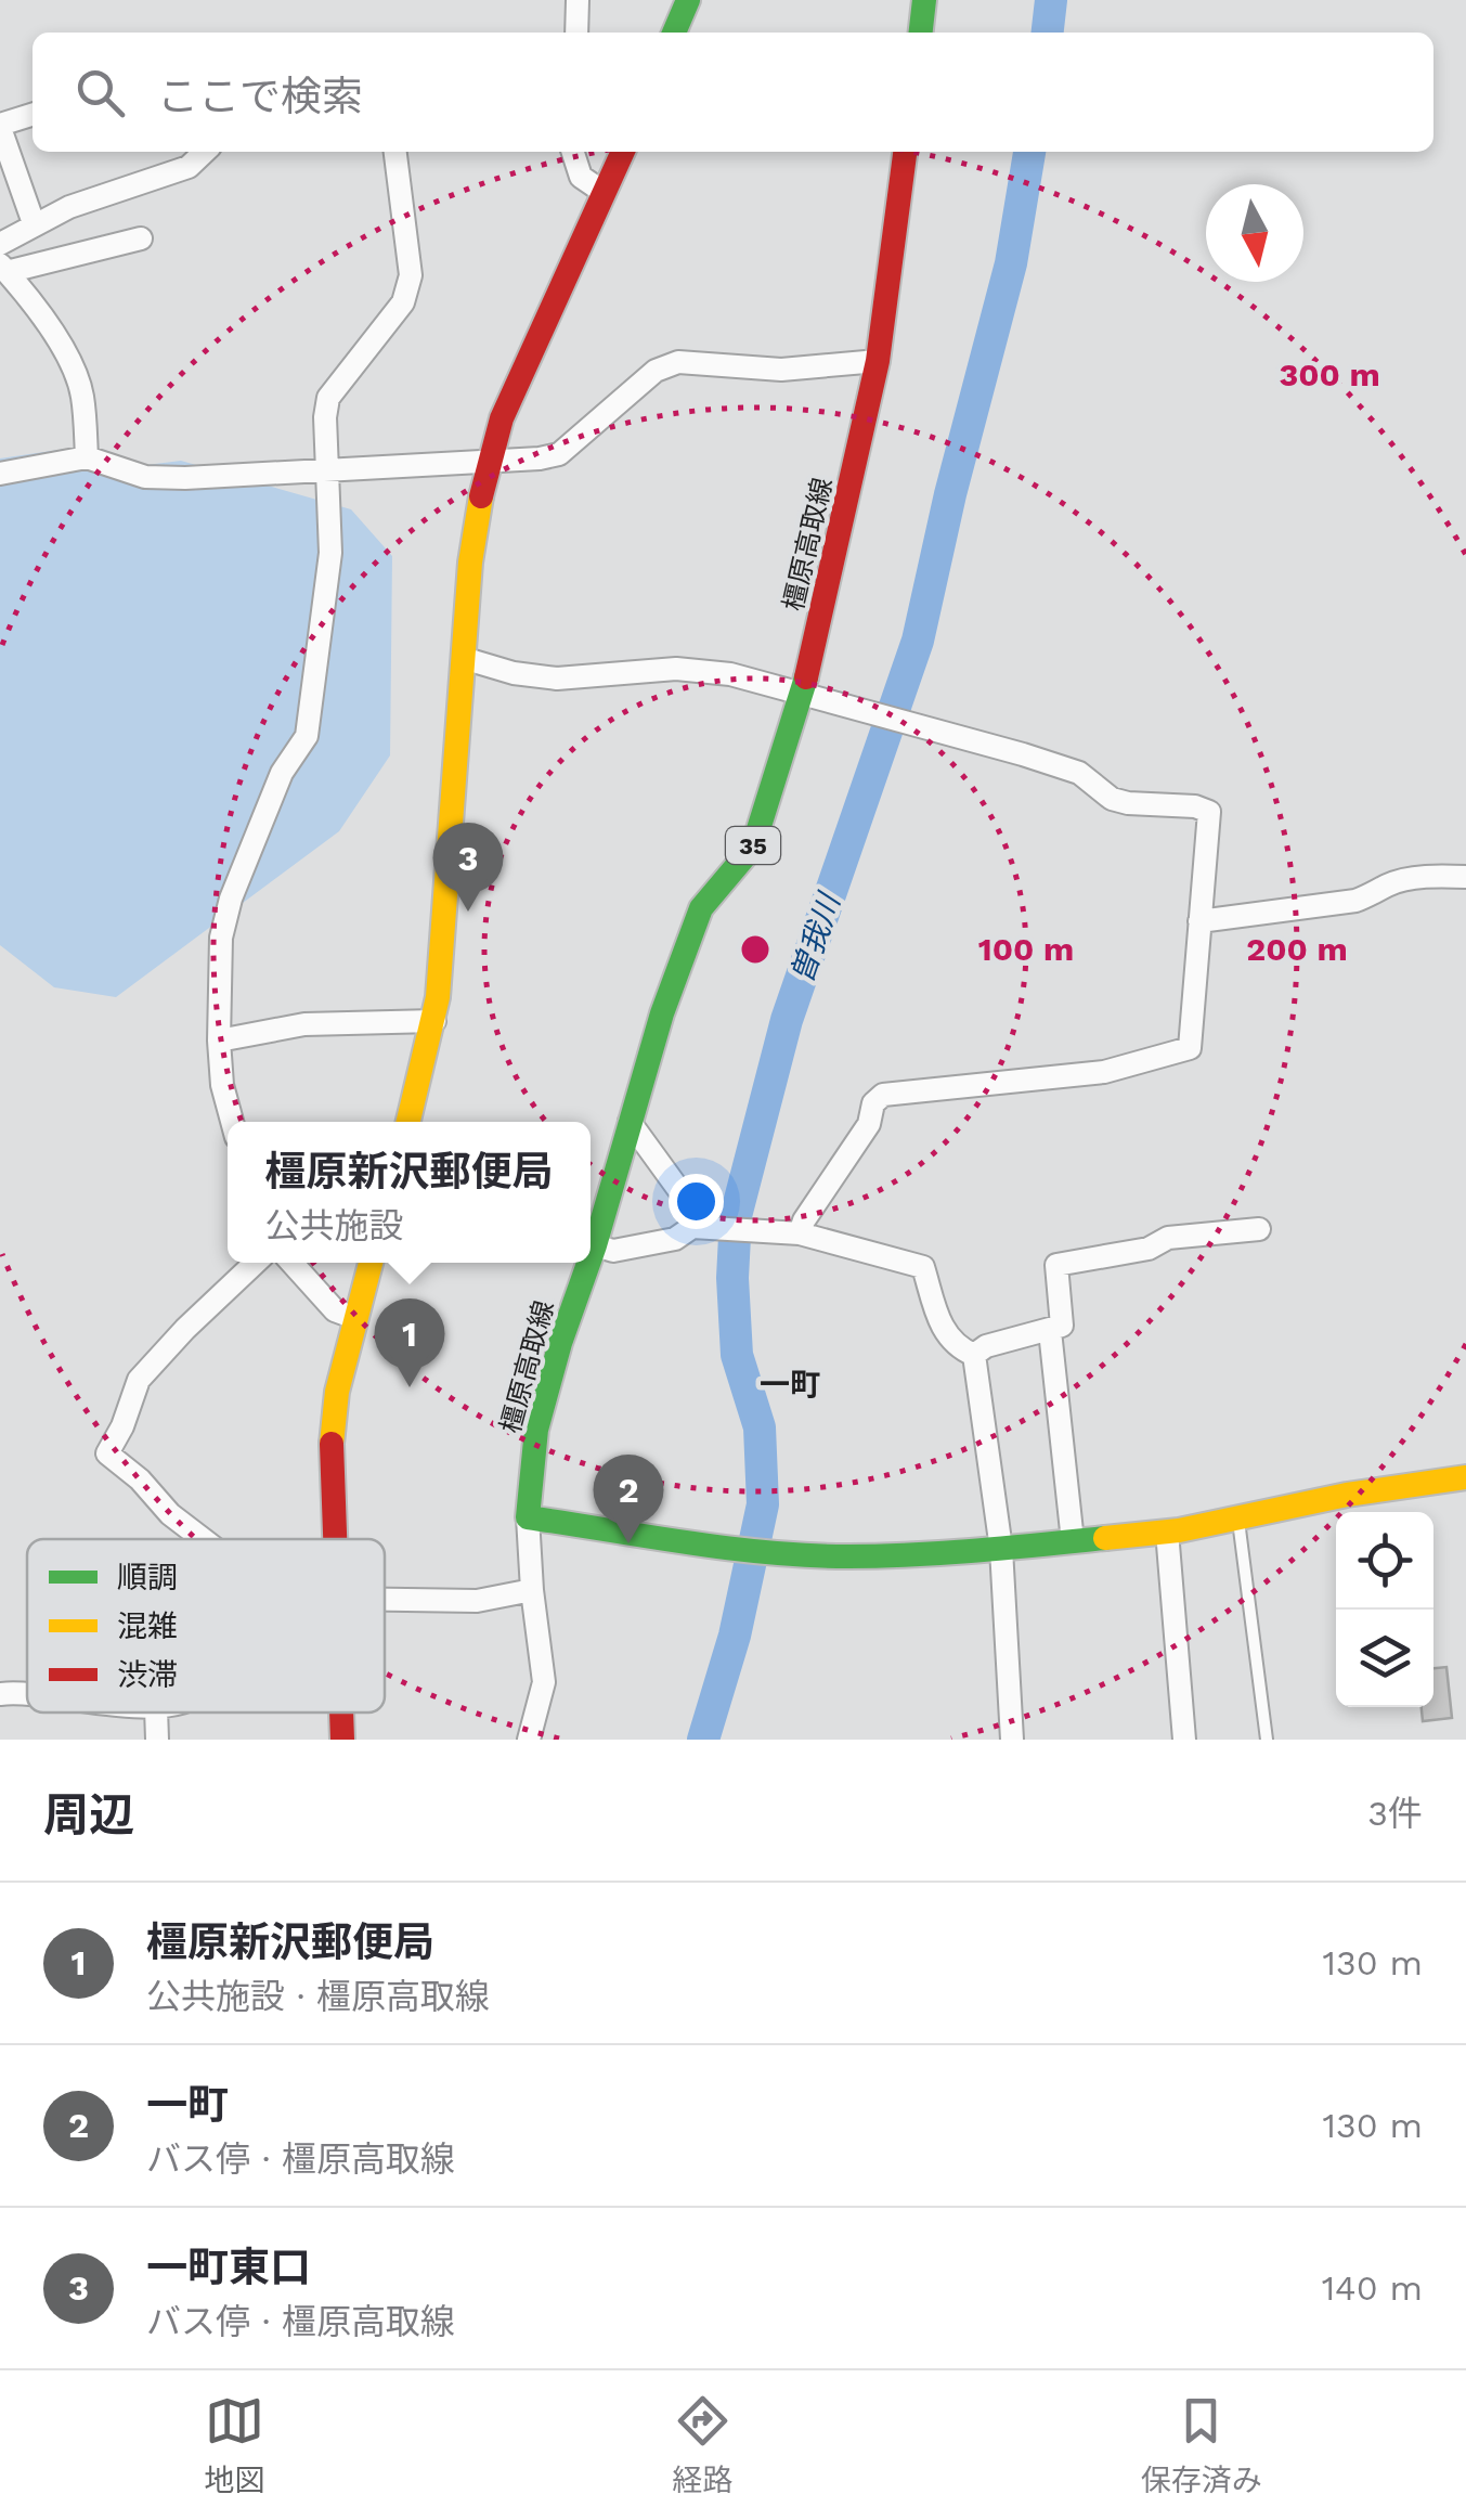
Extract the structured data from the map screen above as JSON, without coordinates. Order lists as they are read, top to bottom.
{
  "streets": {
    "main road": ["橿原高取線", "35"]
  },
  "districts": ["一町"],
  "water": ["曽我川"],
  "legend": ["順調", "混雑", "渋滞"],
  "north": "bottom",
  "page": {
    "search": "ここで検索",
    "pins": ["3", "1", "2"],
    "popup": ["橿原新沢郵便局", "公共施設"],
    "heading": ["周辺", "3件"],
    "list": [
      {
        "mark": "1",
        "name": "橿原新沢郵便局",
        "note": "公共施設 · 橿原高取線",
        "value": "130 m"
      },
      {
        "mark": "2",
        "name": "一町",
        "note": "バス停 · 橿原高取線",
        "value": "130 m"
      },
      {
        "mark": "3",
        "name": "一町東口",
        "note": "バス停 · 橿原高取線",
        "value": "140 m"
      }
    ],
    "nav": ["地図", "経路", "保存済み"]
  },
  "rings": ["300 m", "100 m", "200 m"]
}
